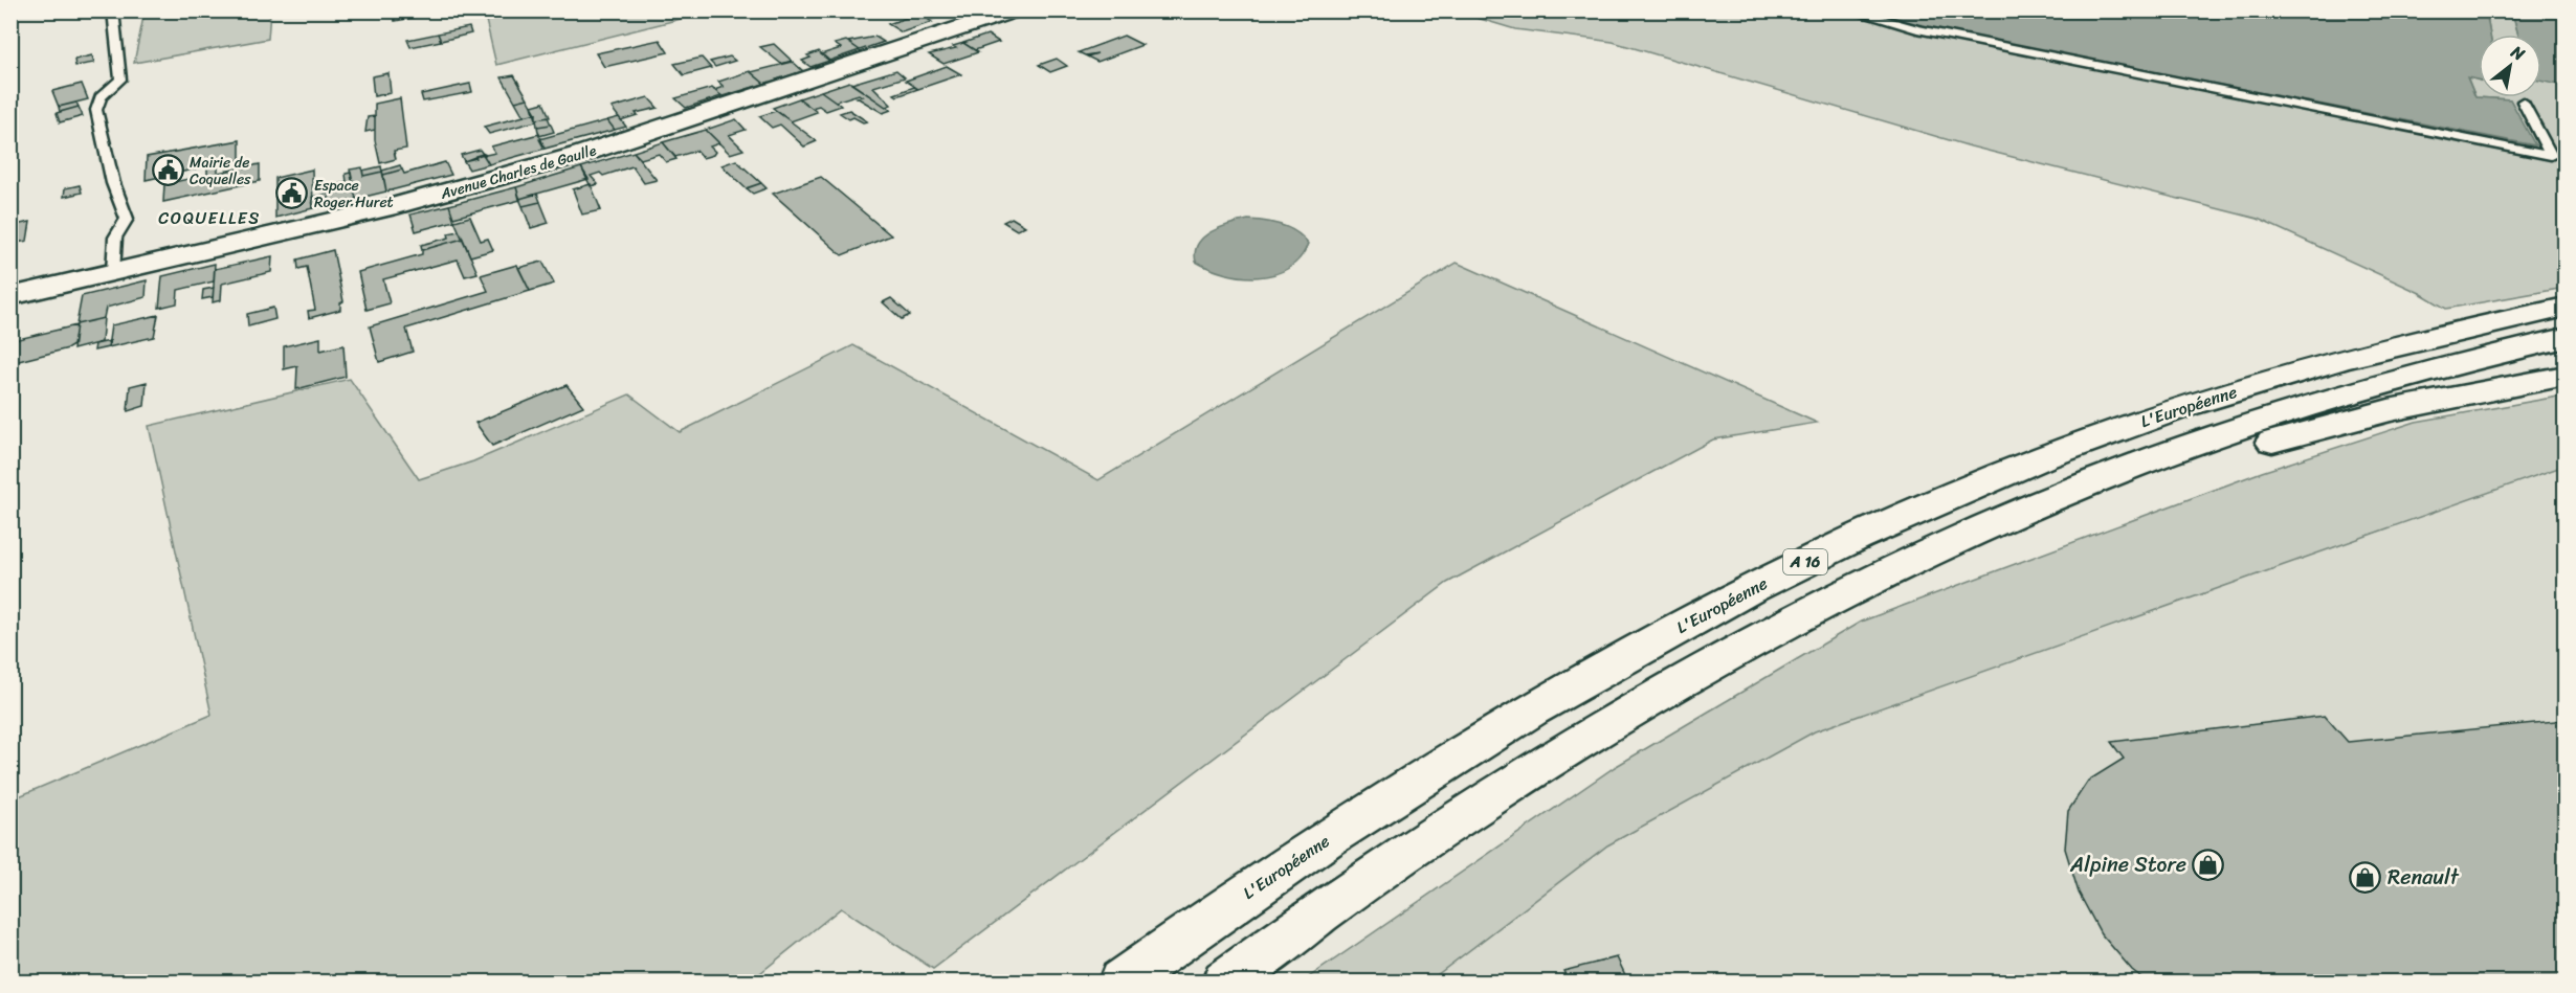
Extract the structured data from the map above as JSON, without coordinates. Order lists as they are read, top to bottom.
{
  "streets": {
    "main road": ["Avenue Charles de Gaulle", "L'Européenne", "A 16"]
  },
  "districts": ["COQUELLES"],
  "places": {
    "public building": ["Mairie de Coquelles", "Espace Roger Huret"],
    "shop": ["Alpine Store", "Renault"]
  },
  "north": "top right"
}
